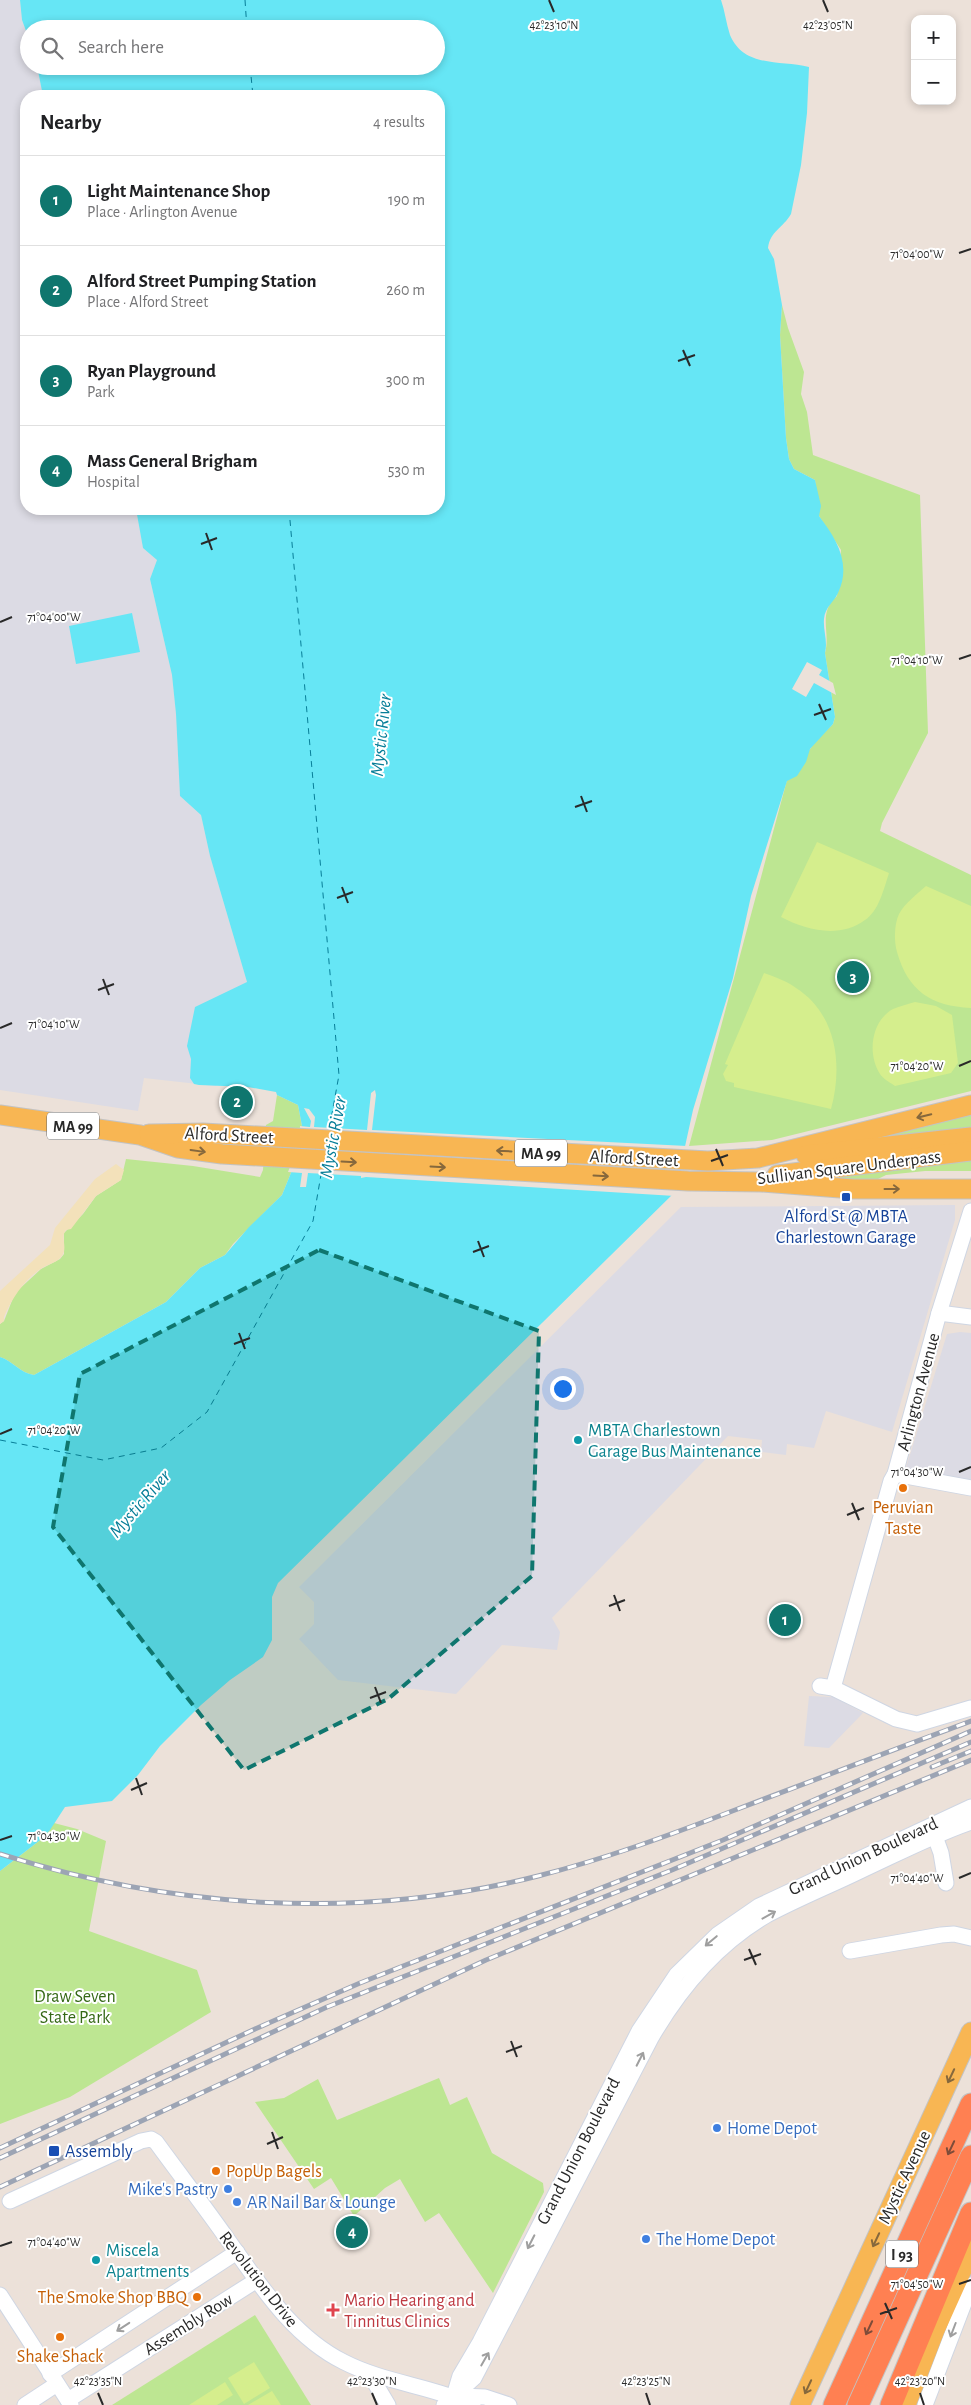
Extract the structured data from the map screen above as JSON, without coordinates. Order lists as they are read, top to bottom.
{
  "streets": {
    "highway": ["I 93"],
    "main road": [
      "MA 99",
      "Alford Street",
      "Sullivan Square Underpass",
      "Mystic Avenue"
    ],
    "street": [
      "Arlington Avenue",
      "Grand Union Boulevard",
      "Revolution Drive",
      "Assembly Row"
    ]
  },
  "crossings": [
    ["Alford Street", "Sullivan Square Underpass"],
    ["Grand Union Boulevard", "Revolution Drive"],
    ["Revolution Drive", "Assembly Row"]
  ],
  "water": ["Mystic River"],
  "parks": ["Draw Seven State Park"],
  "places": {
    "transit": ["Alford St @ MBTA Charlestown Garage", "Assembly"],
    "other": [
      "MBTA Charlestown Garage Bus Maintenance",
      "Peruvian Taste",
      "Home Depot",
      "PopUp Bagels",
      "Mike's Pastry",
      "AR Nail Bar & Lounge",
      "The Home Depot",
      "Miscela Apartments",
      "The Smoke Shop BBQ",
      "Shake Shack"
    ],
    "health": ["Mario Hearing and Tinnitus Clinics"]
  },
  "page": {
    "map_buttons": ["+", "−"],
    "search": "Search here",
    "heading": ["Nearby", "4 results"],
    "list": [
      {
        "mark": "1",
        "name": "Light Maintenance Shop",
        "note": "Place · Arlington Avenue",
        "value": "190 m"
      },
      {
        "mark": "2",
        "name": "Alford Street Pumping Station",
        "note": "Place · Alford Street",
        "value": "260 m"
      },
      {
        "mark": "3",
        "name": "Ryan Playground",
        "note": "Park",
        "value": "300 m"
      },
      {
        "mark": "4",
        "name": "Mass General Brigham",
        "note": "Hospital",
        "value": "530 m"
      }
    ],
    "pins": [
      "3",
      "2",
      "1",
      "4"
    ]
  },
  "coordinates": [
    "42°23'10\"N",
    "42°23'05\"N",
    "71°04'00\"W",
    "71°04'10\"W",
    "71°04'20\"W",
    "71°04'30\"W",
    "71°04'40\"W",
    "71°04'50\"W",
    "42°23'35\"N",
    "42°23'30\"N",
    "42°23'25\"N",
    "42°23'20\"N"
  ]
}
